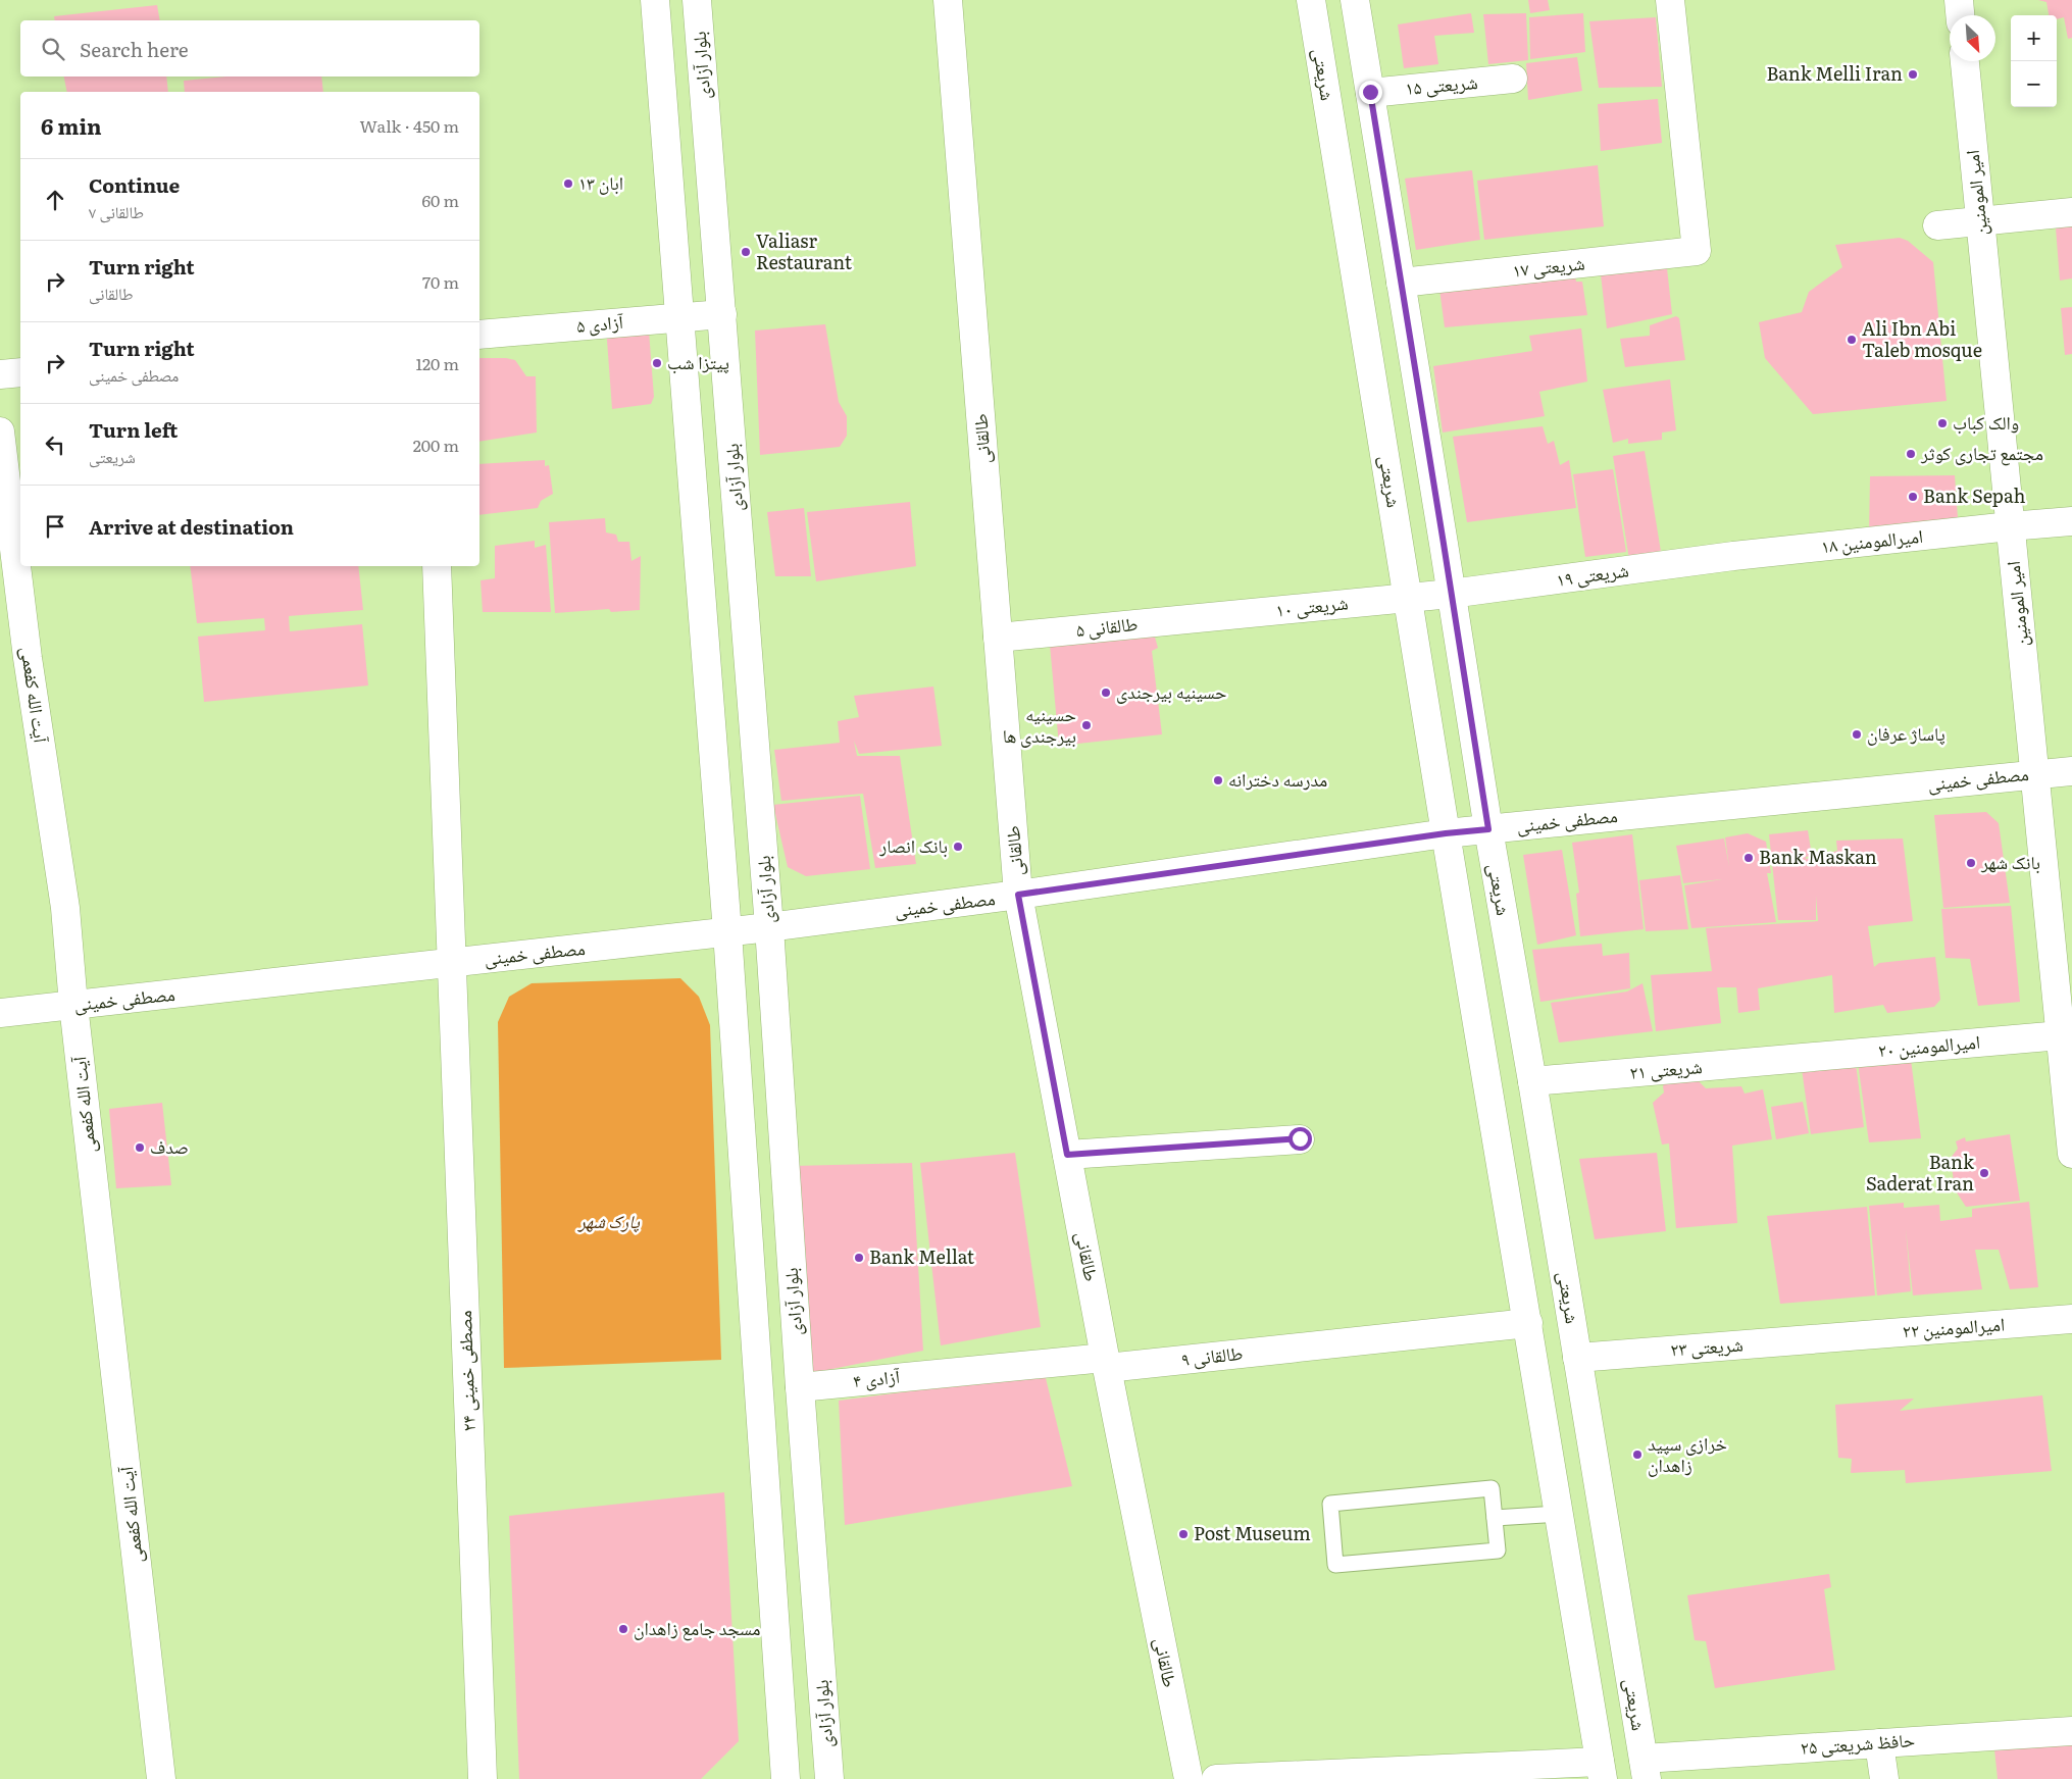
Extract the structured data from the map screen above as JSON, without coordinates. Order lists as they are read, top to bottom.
{
  "streets": {
    "main road": [
      "بلوار آزادی",
      "شریعتی",
      "شریعتی ۱۵",
      "امیر المومنین",
      "شریعتی ۱۷",
      "آزادی ۵",
      "طالقانی",
      "امیرالمومنین ۱۸",
      "شریعتی ۱۹",
      "شریعتی ۱۰",
      "طالقانی ۵",
      "آیت الله کفعمی",
      "مصطفی خمینی",
      "امیرالمومنین ۲۰",
      "شریعتی ۲۱",
      "امیرالمومنین ۲۲",
      "شریعتی ۲۳",
      "طالقانی ۹",
      "مصطفی خمینی ۲۴",
      "آزادی ۴",
      "حافظ شریعتی ۲۵"
    ]
  },
  "crossings": [
    ["بلوار آزادی", "آزادی ۵"],
    ["بلوار آزادی", "مصطفی خمینی"],
    ["بلوار آزادی", "آزادی ۴"],
    ["شریعتی", "شریعتی ۱۵"],
    ["شریعتی", "شریعتی ۱۷"],
    ["شریعتی", "شریعتی ۱۹"],
    ["شریعتی", "شریعتی ۱۰"],
    ["شریعتی", "مصطفی خمینی"],
    ["شریعتی", "شریعتی ۲۱"],
    ["شریعتی", "شریعتی ۲۳"],
    ["شریعتی", "طالقانی ۹"],
    ["شریعتی", "حافظ شریعتی ۲۵"],
    ["امیر المومنین", "امیرالمومنین ۱۸"],
    ["امیر المومنین", "مصطفی خمینی"],
    ["امیر المومنین", "امیرالمومنین ۲۰"],
    ["طالقانی", "طالقانی ۵"],
    ["طالقانی", "مصطفی خمینی"],
    ["طالقانی", "طالقانی ۹"],
    ["امیرالمومنین ۱۸", "شریعتی ۱۹"],
    ["شریعتی ۱۹", "شریعتی ۱۰"],
    ["شریعتی ۱۰", "طالقانی ۵"],
    ["آیت الله کفعمی", "مصطفی خمینی"],
    ["مصطفی خمینی", "مصطفی خمینی ۲۴"],
    ["امیرالمومنین ۲۰", "شریعتی ۲۱"],
    ["امیرالمومنین ۲۲", "شریعتی ۲۳"],
    ["طالقانی ۹", "آزادی ۴"]
  ],
  "parks": ["پارک شهر"],
  "places": [
    "Bank Melli Iran",
    "۱۳ ابان",
    "Valiasr Restaurant",
    "Ali Ibn Abi Taleb mosque",
    "پیتزا شب",
    "والک کباب",
    "مجتمع تجاری کوثر",
    "Bank Sepah",
    "حسینیه بیرجندی",
    "حسینیه بیرجندی ها",
    "پاساژ عرفان",
    "مدرسه دخترانه",
    "بانک انصار",
    "Bank Maskan",
    "بانک شهر",
    "صدف",
    "Bank Saderat Iran",
    "Bank Mellat",
    "خرازی سپید زاهدان",
    "Post Museum",
    "مسجد جامع زاهدان"
  ],
  "north": "bottom right",
  "page": {
    "map_buttons": ["+", "−"],
    "search": "Search here",
    "heading": ["6 min", "Walk · 450 m"],
    "list": [
      ["Continue", "طالقانی ۷", "60 m"],
      ["Turn right", "طالقانی", "70 m"],
      ["Turn right", "مصطفی خمینی", "120 m"],
      ["Turn left", "شریعتی", "200 m"],
      "Arrive at destination"
    ]
  }
}
